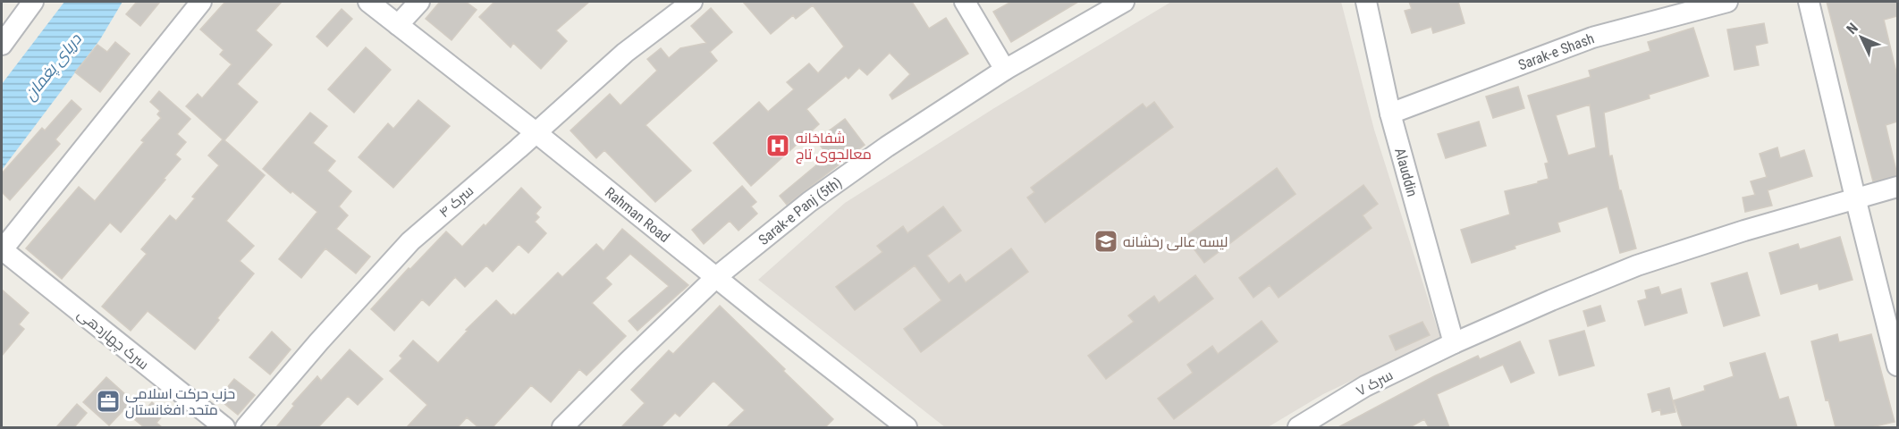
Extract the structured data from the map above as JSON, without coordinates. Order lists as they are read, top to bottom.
{
  "streets": {
    "street": [
      "Sarak-e Shash",
      "Alauddin",
      "سرک ۴",
      "Sarak-e Panj (5th)",
      "Rahman Road",
      "سرک چهاردهی",
      "سرک ۷"
    ]
  },
  "crossings": [
    ["Sarak-e Shash", "Alauddin"],
    ["Alauddin", "سرک ۷"],
    ["سرک ۴", "Rahman Road"],
    ["Sarak-e Panj (5th)", "Rahman Road"]
  ],
  "water": ["دریای پغمان"],
  "places": {
    "hospital": ["شفاخانه معالجوی تاج"],
    "school or university": ["لیسه عالی رخشانه"],
    "office": ["حزب حرکت اسلامی متحد افغانستان"]
  },
  "north": "top left"
}
